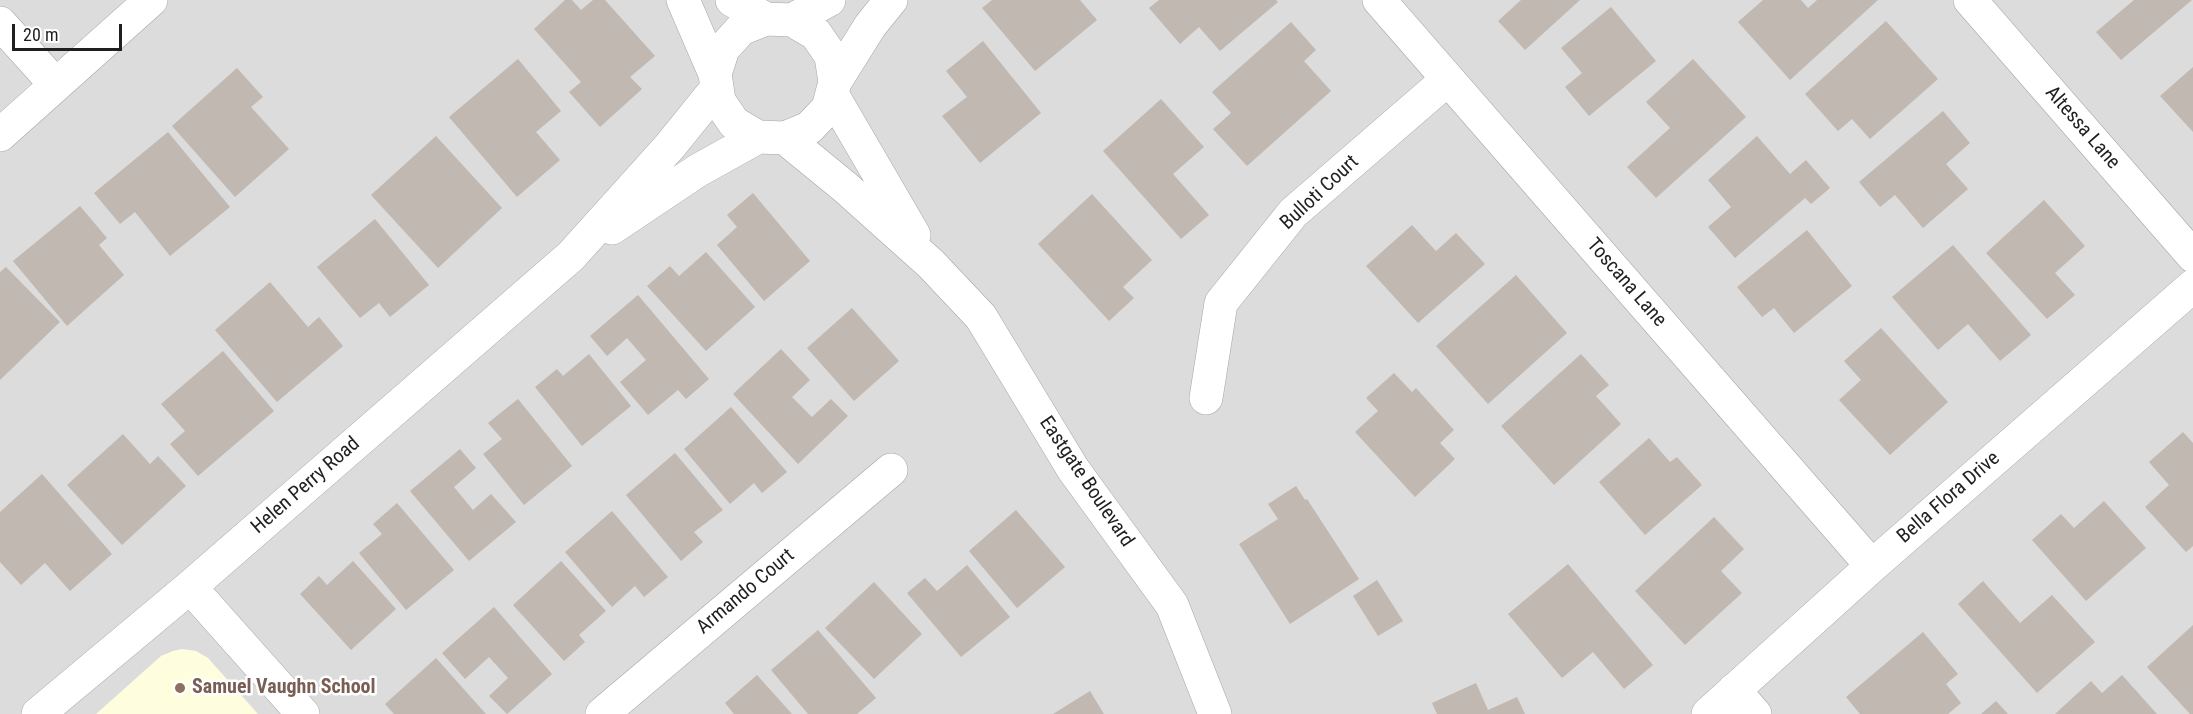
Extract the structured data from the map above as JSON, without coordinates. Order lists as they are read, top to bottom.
{
  "streets": {
    "street": [
      "Altessa Lane",
      "Bulloti Court",
      "Toscana Lane",
      "Eastgate Boulevard",
      "Helen Perry Road",
      "Bella Flora Drive",
      "Armando Court"
    ]
  },
  "crossings": [
    ["Bulloti Court", "Toscana Lane"],
    ["Toscana Lane", "Bella Flora Drive"],
    ["Eastgate Boulevard", "Helen Perry Road"]
  ],
  "places": ["Samuel Vaughn School"],
  "scale_bar": "20 m"
}
